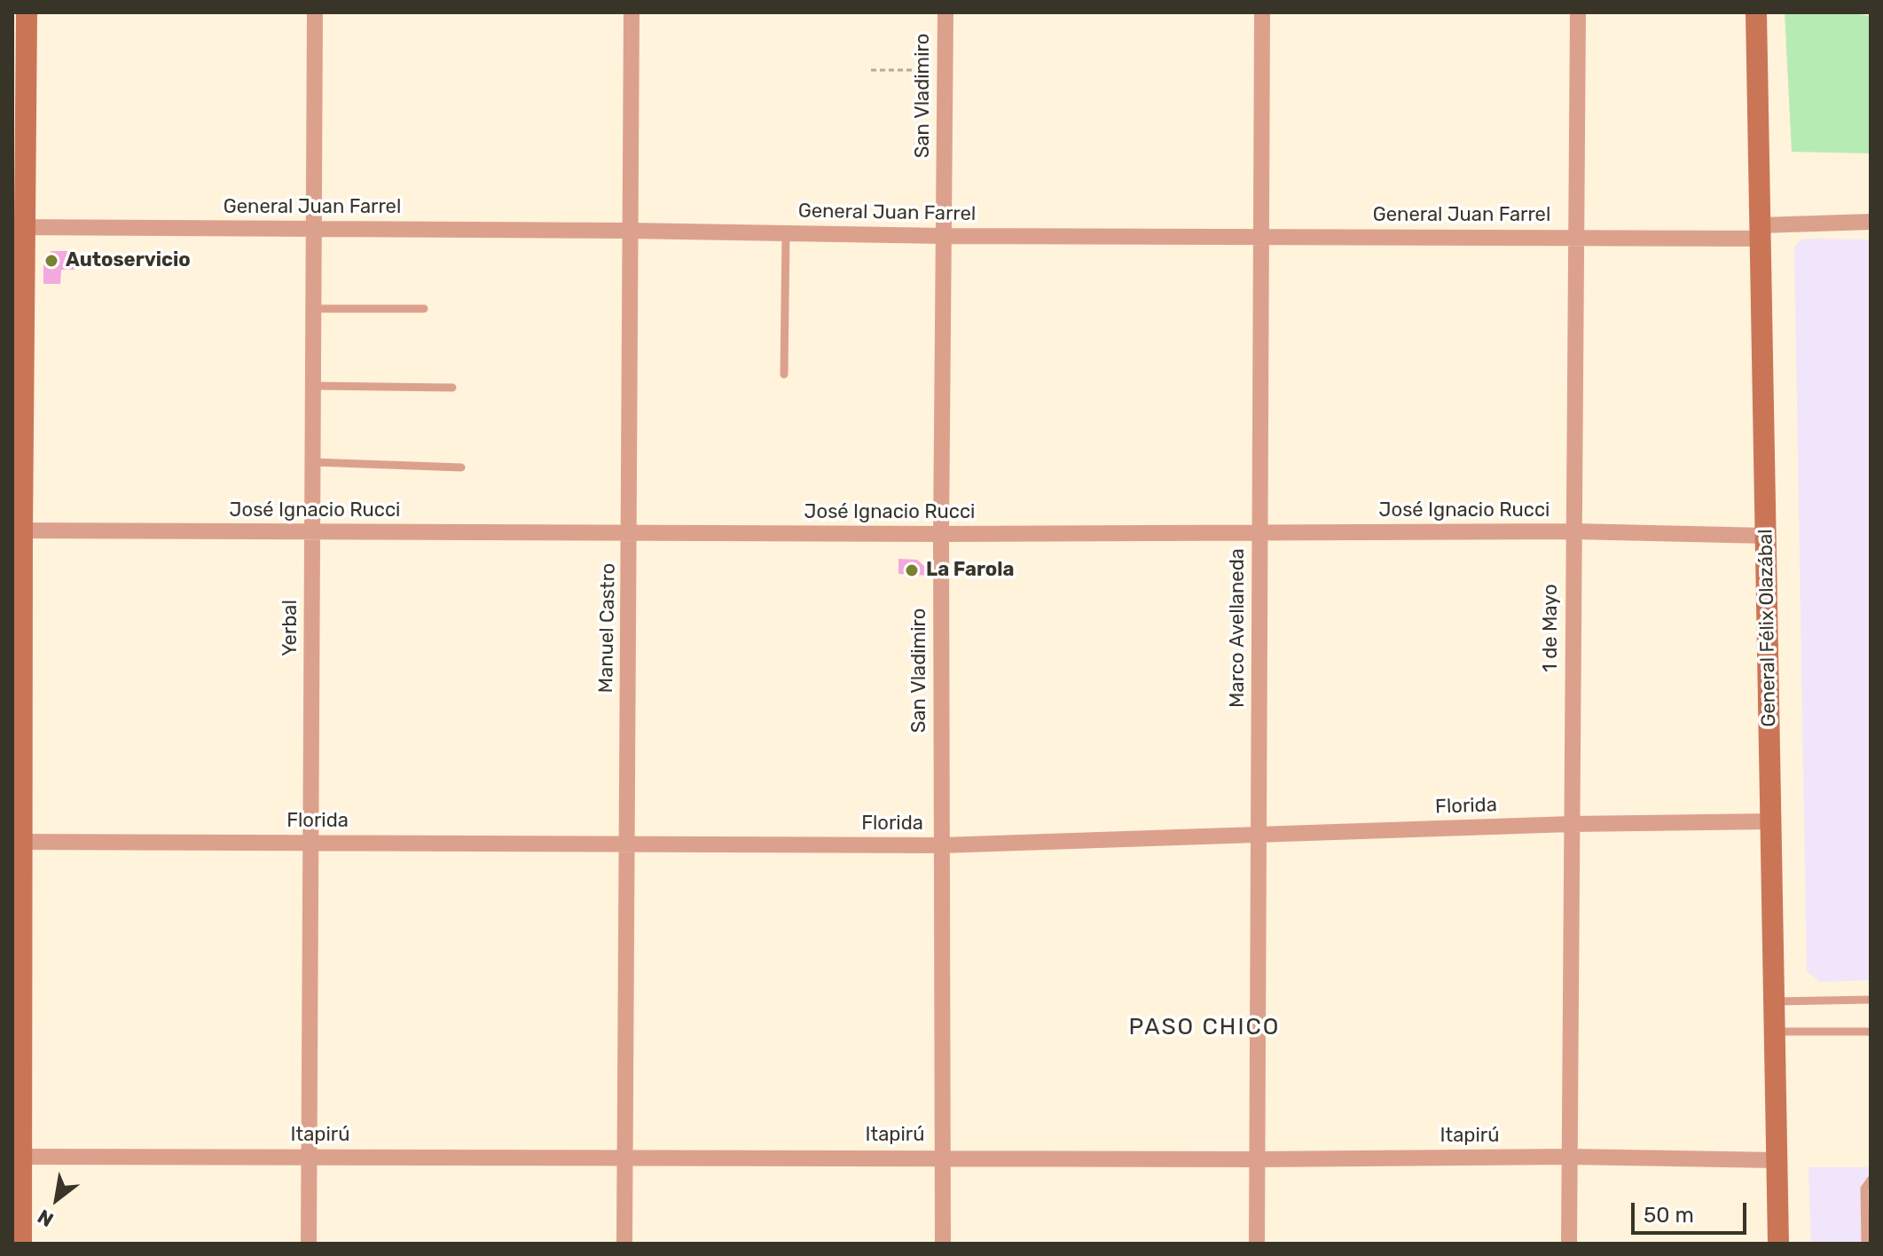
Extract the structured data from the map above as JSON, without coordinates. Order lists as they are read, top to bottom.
{
  "streets": {
    "main road": ["General Félix Olazábal"],
    "street": [
      "San Vladimiro",
      "General Juan Farrel",
      "José Ignacio Rucci",
      "Yerbal",
      "Manuel Castro",
      "Marco Avellaneda",
      "1 de Mayo",
      "Florida",
      "Itapirú"
    ]
  },
  "crossings": [
    ["San Vladimiro", "General Juan Farrel"],
    ["San Vladimiro", "José Ignacio Rucci"],
    ["San Vladimiro", "Florida"],
    ["San Vladimiro", "Itapirú"],
    ["General Juan Farrel", "Yerbal"],
    ["General Juan Farrel", "Manuel Castro"],
    ["General Juan Farrel", "Marco Avellaneda"],
    ["General Juan Farrel", "1 de Mayo"],
    ["General Juan Farrel", "General Félix Olazábal"],
    ["José Ignacio Rucci", "Yerbal"],
    ["José Ignacio Rucci", "Manuel Castro"],
    ["José Ignacio Rucci", "Marco Avellaneda"],
    ["José Ignacio Rucci", "1 de Mayo"],
    ["José Ignacio Rucci", "General Félix Olazábal"],
    ["Yerbal", "Florida"],
    ["Yerbal", "Itapirú"],
    ["Manuel Castro", "Florida"],
    ["Manuel Castro", "Itapirú"],
    ["Marco Avellaneda", "Florida"],
    ["Marco Avellaneda", "Itapirú"],
    ["1 de Mayo", "Florida"],
    ["1 de Mayo", "Itapirú"],
    ["General Félix Olazábal", "Florida"],
    ["General Félix Olazábal", "Itapirú"]
  ],
  "districts": ["PASO CHICO"],
  "places": ["Autoservicio", "La Farola"],
  "scale_bar": "50 m",
  "north": "bottom left"
}
